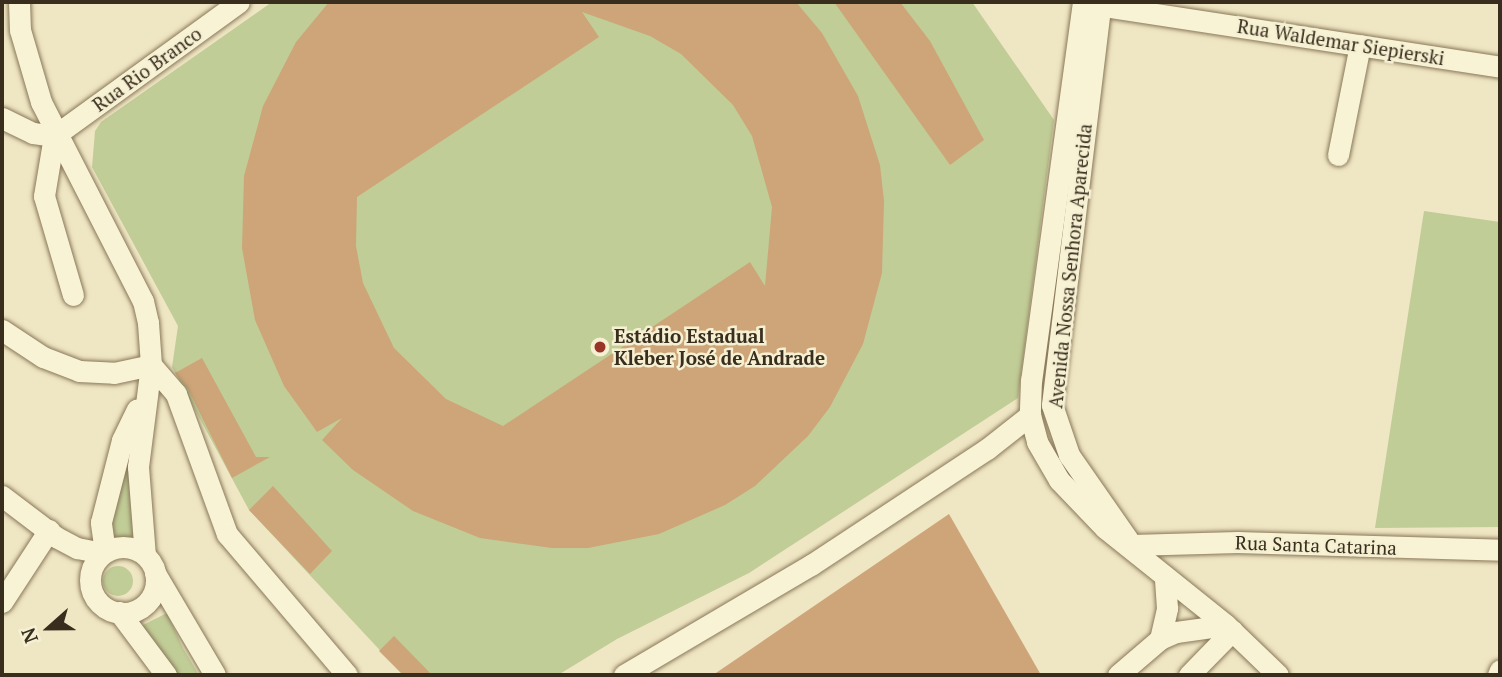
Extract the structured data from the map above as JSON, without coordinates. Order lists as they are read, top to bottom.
{
  "streets": {
    "street": [
      "Rua Waldemar Siepierski",
      "Rua Rio Branco",
      "Avenida Nossa Senhora Aparecida",
      "Rua Santa Catarina"
    ]
  },
  "crossings": [
    ["Rua Waldemar Siepierski", "Avenida Nossa Senhora Aparecida"],
    ["Avenida Nossa Senhora Aparecida", "Rua Santa Catarina"]
  ],
  "places": ["Estádio Estadual Kleber José de Andrade"],
  "north": "left"
}
